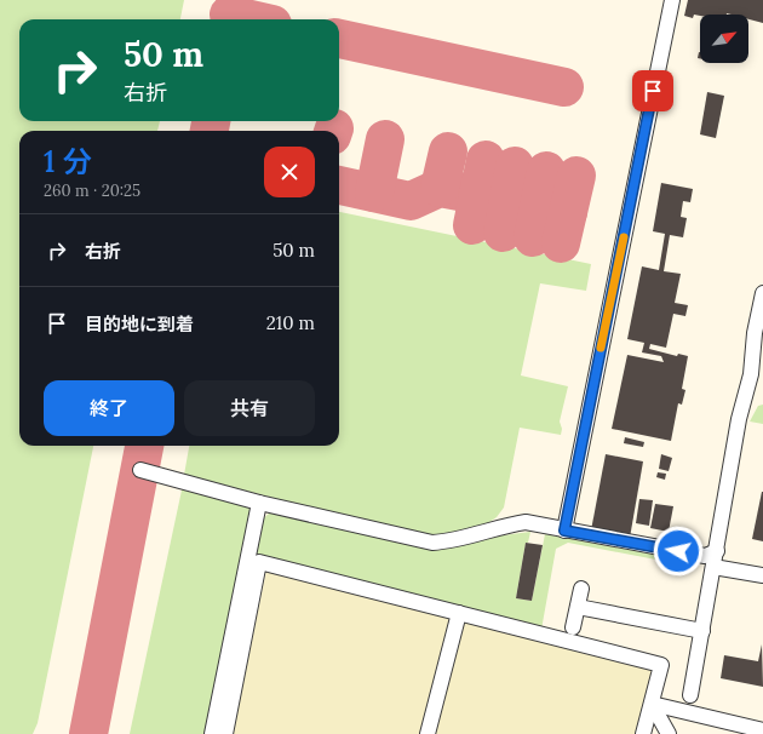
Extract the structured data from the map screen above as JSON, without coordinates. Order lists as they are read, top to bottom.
{
  "north": "top right",
  "page": {
    "turn": ["50 m", "右折"],
    "heading": ["1 分", "260 m · 20:25"],
    "list": [
      {
        "name": "右折",
        "value": "50 m"
      },
      {
        "name": "目的地に到着",
        "value": "210 m"
      }
    ],
    "buttons": ["終了", "共有"]
  }
}
